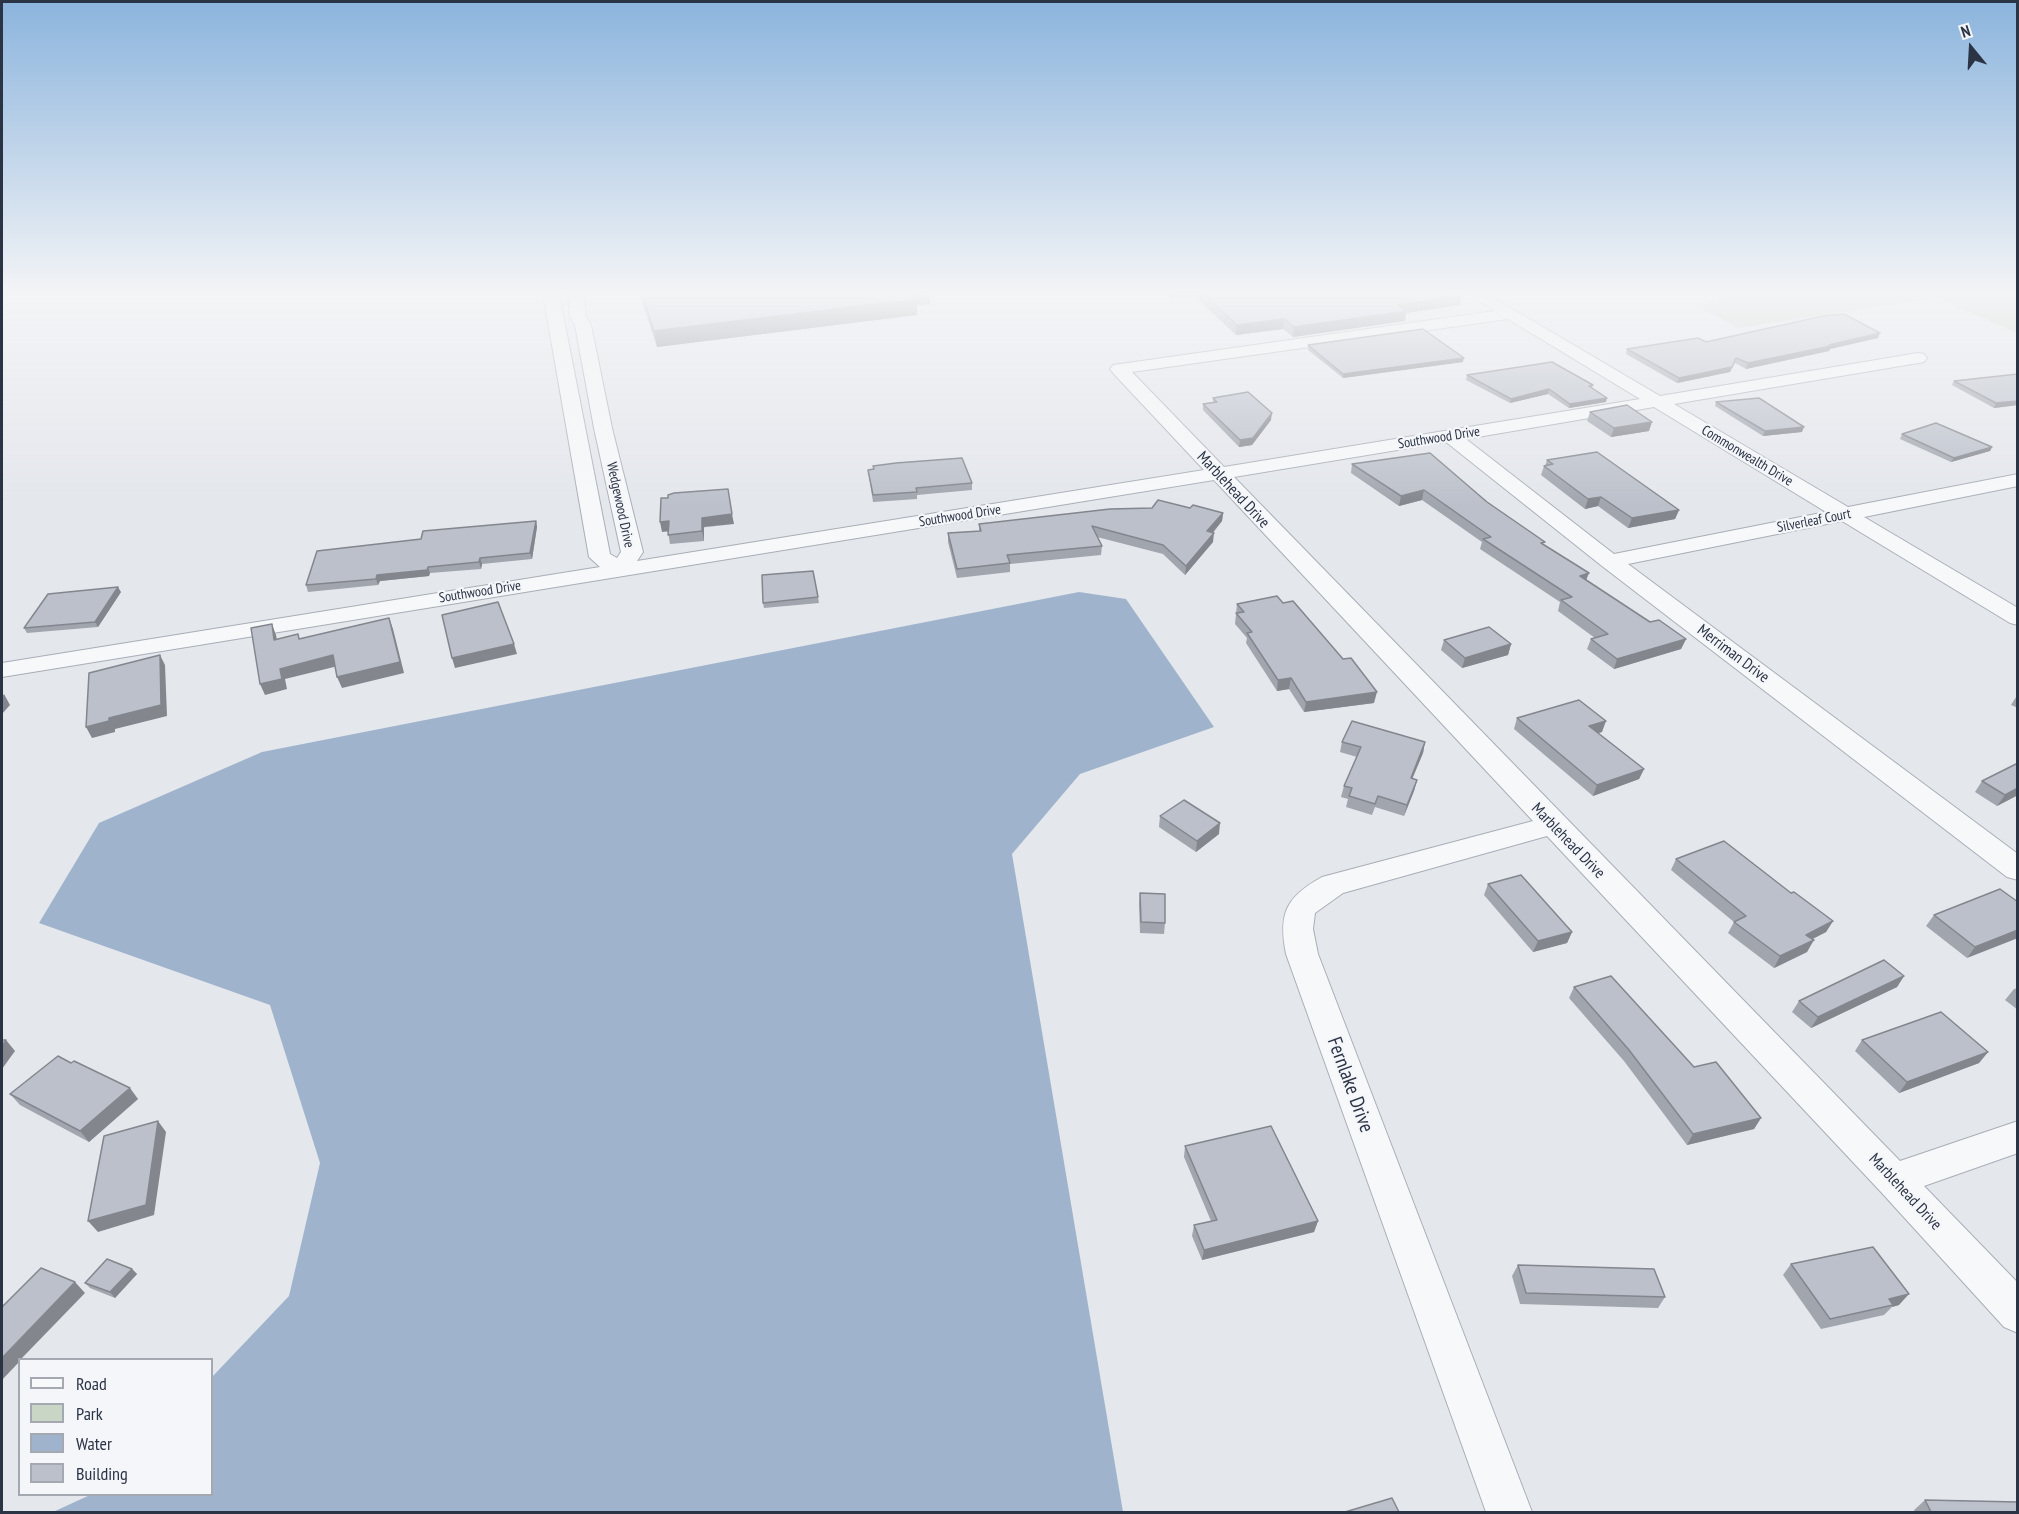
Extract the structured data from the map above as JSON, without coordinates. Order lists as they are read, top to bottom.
{
  "streets": {
    "street": [
      "Southwood Drive",
      "Commonwealth Drive",
      "Marblehead Drive",
      "Wedgewood Drive",
      "Silverleaf Court",
      "Merriman Drive",
      "Fernlake Drive"
    ]
  },
  "crossings": [
    ["Southwood Drive", "Commonwealth Drive"],
    ["Southwood Drive", "Marblehead Drive"],
    ["Southwood Drive", "Wedgewood Drive"],
    ["Southwood Drive", "Merriman Drive"],
    ["Commonwealth Drive", "Silverleaf Court"],
    ["Marblehead Drive", "Fernlake Drive"],
    ["Silverleaf Court", "Merriman Drive"]
  ],
  "legend": [
    "Road",
    "Park",
    "Water",
    "Building"
  ],
  "north": "top"
}
